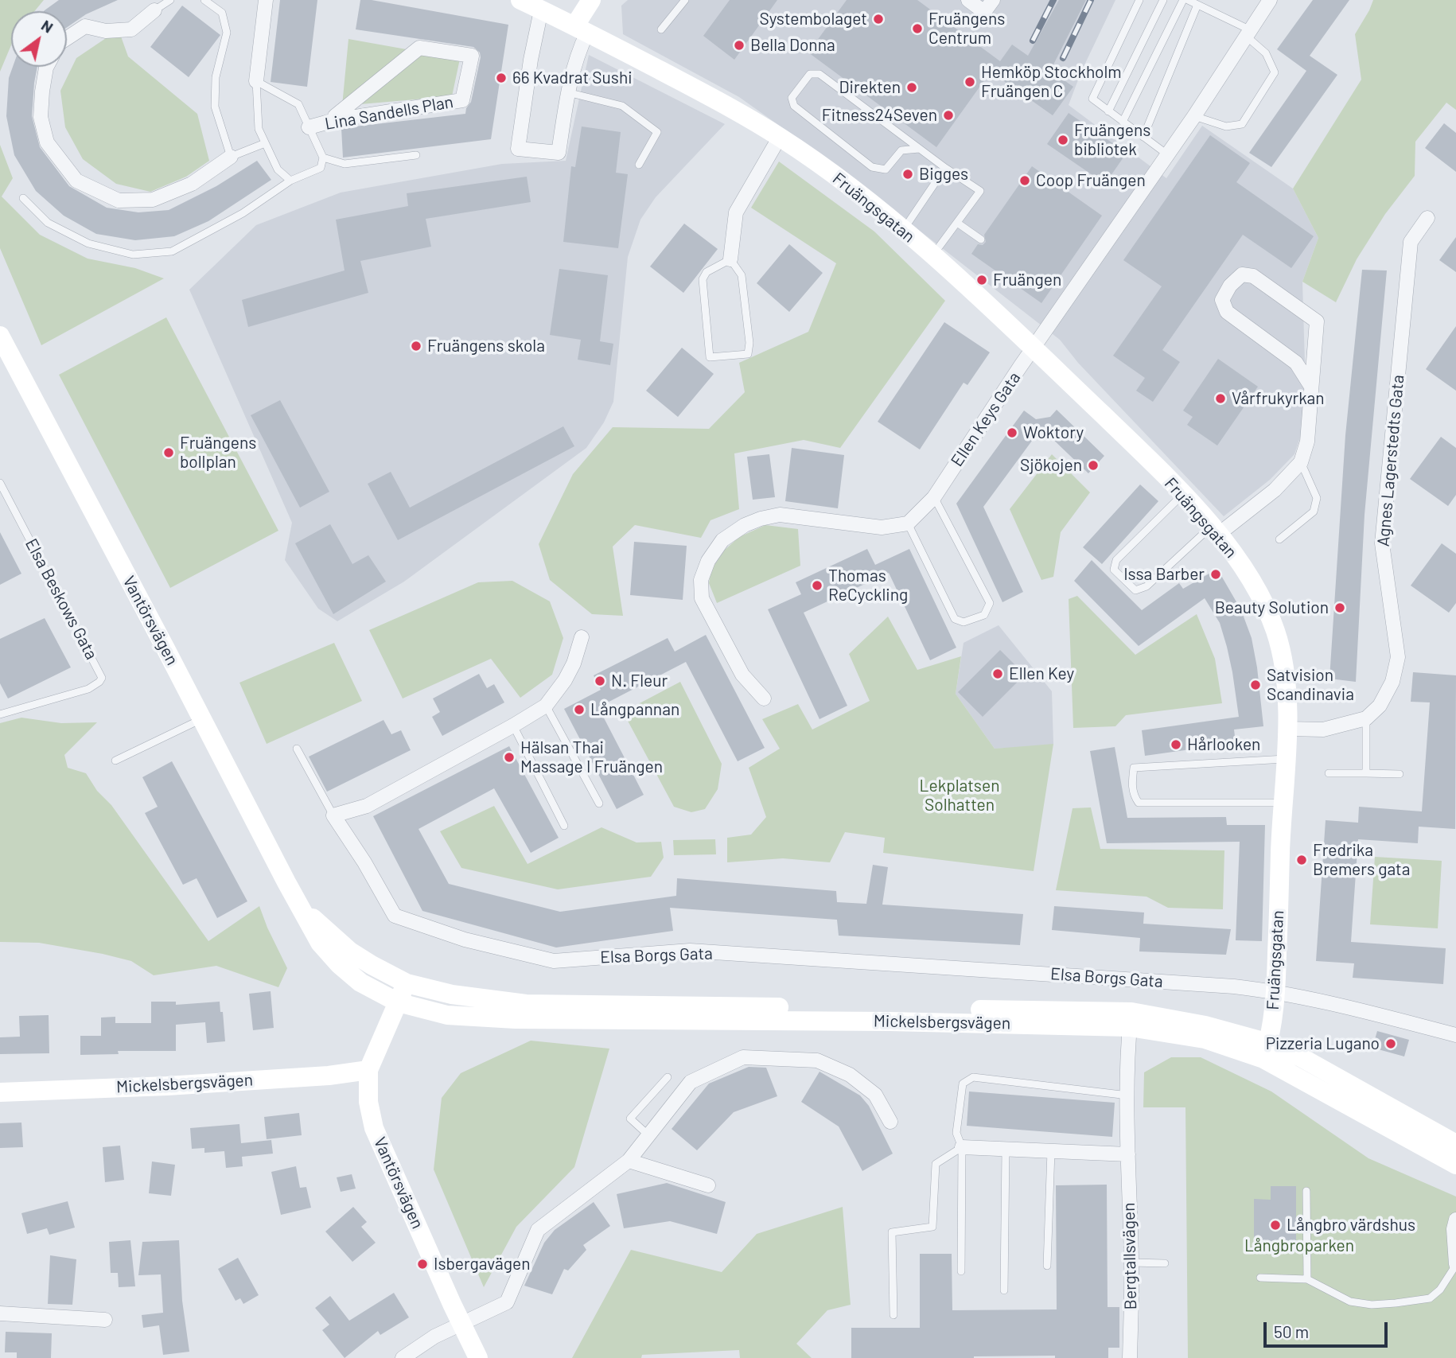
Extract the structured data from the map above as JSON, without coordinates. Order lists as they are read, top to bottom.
{
  "streets": {
    "street": [
      "Lina Sandells Plan",
      "Fruängsgatan",
      "Ellen Keys Gata",
      "Agnes Lagerstedts Gata",
      "Vantörsvägen",
      "Elsa Borgs Gata",
      "Mickelsbergsvägen",
      "Bergtallsvägen"
    ],
    "lane": ["Elsa Beskows Gata"]
  },
  "crossings": [
    ["Fruängsgatan", "Ellen Keys Gata"],
    ["Fruängsgatan", "Elsa Borgs Gata"],
    ["Fruängsgatan", "Mickelsbergsvägen"],
    ["Vantörsvägen", "Mickelsbergsvägen"],
    ["Mickelsbergsvägen", "Bergtallsvägen"]
  ],
  "parks": ["Lekplatsen Solhatten", "Långbroparken"],
  "places": [
    "Systembolaget",
    "Fruängens Centrum",
    "Bella Donna",
    "66 Kvadrat Sushi",
    "Hemköp Stockholm Fruängen C",
    "Direkten",
    "Fitness24Seven",
    "Fruängens bibliotek",
    "Bigges",
    "Coop Fruängen",
    "Fruängen",
    "Fruängens skola",
    "Vårfrukyrkan",
    "Woktory",
    "Fruängens bollplan",
    "Sjökojen",
    "Issa Barber",
    "Thomas ReCyckling",
    "Beauty Solution",
    "Ellen Key",
    "N. Fleur",
    "Satvision Scandinavia",
    "Långpannan",
    "Hårlooken",
    "Hälsan Thai Massage I Fruängen",
    "Fredrika Bremers gata",
    "Pizzeria Lugano",
    "Långbro värdshus",
    "Isbergavägen"
  ],
  "scale_bar": "50 m",
  "north": "top right"
}
